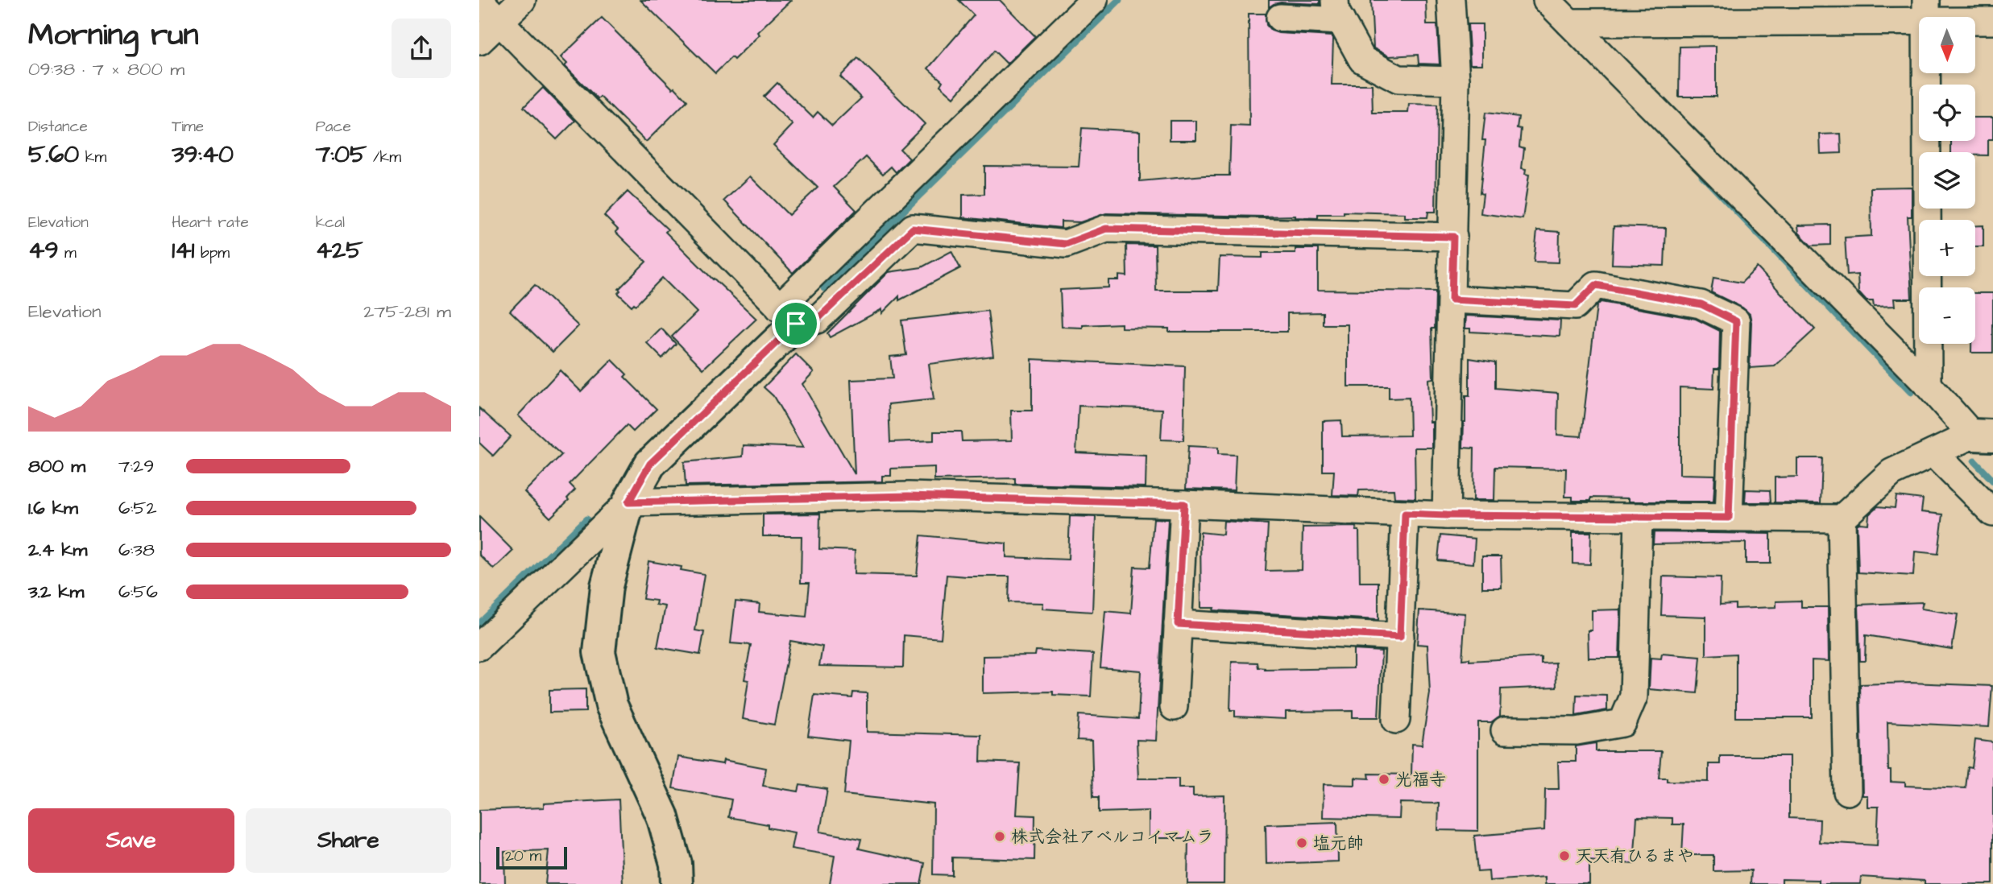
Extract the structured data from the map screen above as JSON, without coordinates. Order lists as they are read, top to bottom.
{
  "places": [
    "光福寺",
    "株式会社アベルコイマムラ",
    "塩元帥",
    "天天有ひるまや"
  ],
  "scale_bar": "20 m",
  "north": "bottom",
  "page": {
    "heading": ["Morning run", "09:38 · 7 × 800 m"],
    "map_buttons": ["+", "−"],
    "stats": [
      ["Distance", "5.60 km"],
      ["Time", "39:40"],
      ["Pace", "7:05 /km"],
      ["Elevation", "49 m"],
      ["Heart rate", "141 bpm"],
      ["kcal", "425"]
    ],
    "chart": ["Elevation", "275–281 m"],
    "list": [
      {
        "name": "800 m",
        "note": "7:29"
      },
      {
        "name": "1.6 km",
        "note": "6:52"
      },
      {
        "name": "2.4 km",
        "note": "6:38"
      },
      {
        "name": "3.2 km",
        "note": "6:56"
      }
    ],
    "buttons": ["Save", "Share"],
    "scale": "20 m"
  }
}
